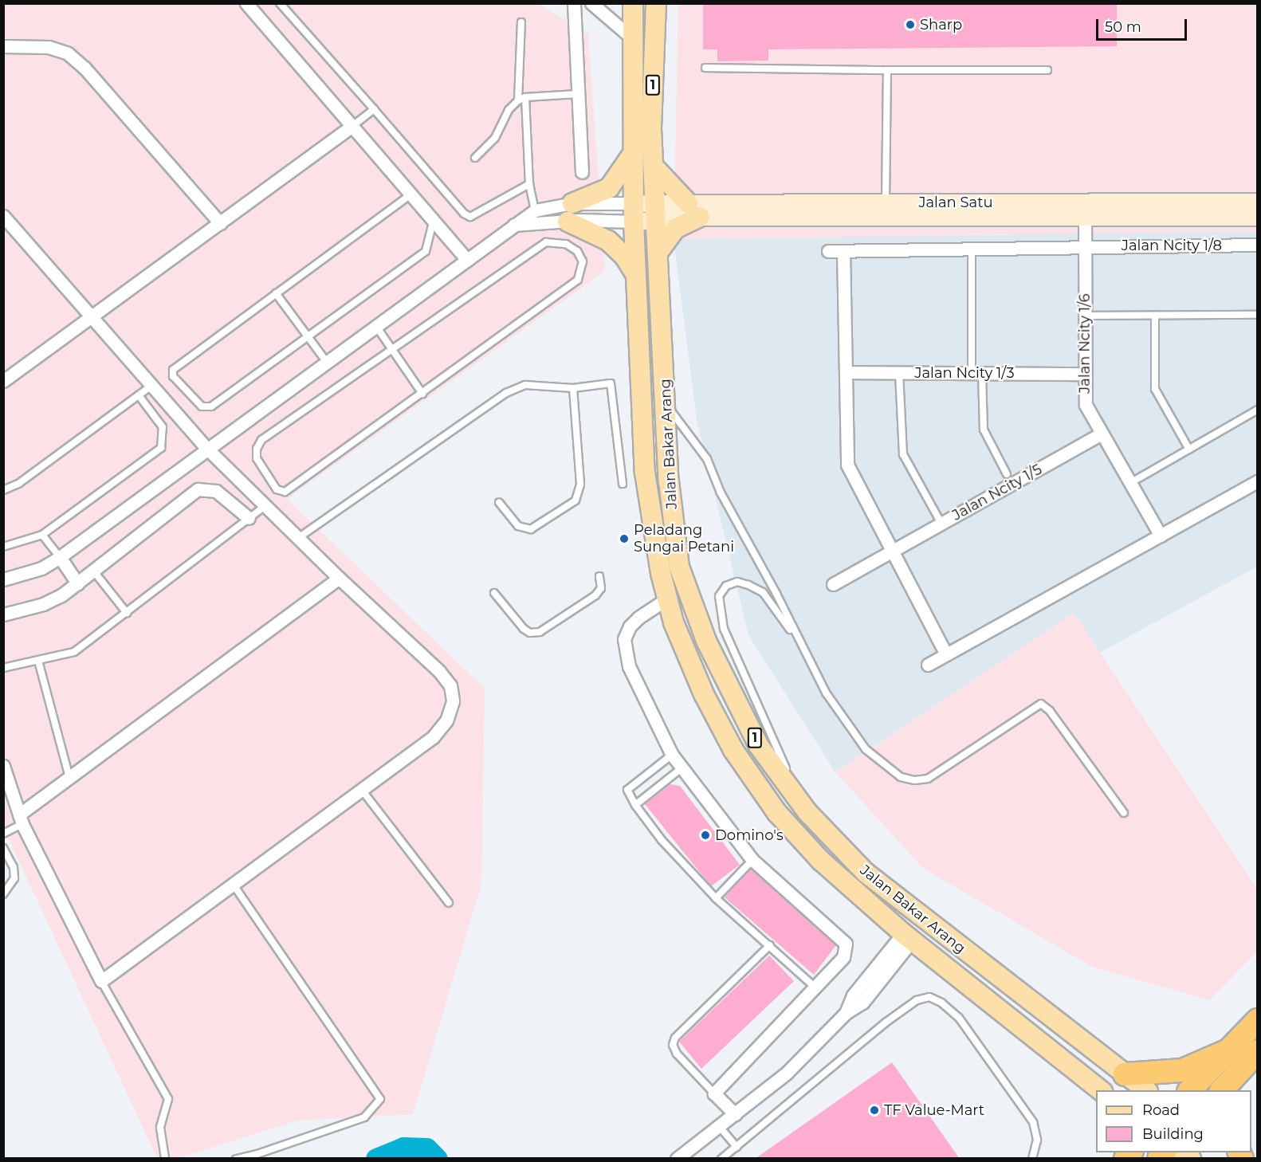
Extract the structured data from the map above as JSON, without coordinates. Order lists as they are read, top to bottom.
{
  "streets": {
    "main road": ["1", "Jalan Satu", "Jalan Bakar Arang"],
    "street": [
      "Jalan Ncity 1/8",
      "Jalan Ncity 1/6",
      "Jalan Ncity 1/3",
      "Jalan Ncity 1/5"
    ]
  },
  "crossings": [
    ["Jalan Satu", "Jalan Ncity 1/6"],
    ["Jalan Satu", "Jalan Bakar Arang"],
    ["Jalan Ncity 1/8", "Jalan Ncity 1/6"],
    ["Jalan Ncity 1/6", "Jalan Ncity 1/3"],
    ["Jalan Ncity 1/6", "Jalan Ncity 1/5"]
  ],
  "places": [
    "Sharp",
    "Peladang Sungai Petani",
    "Domino's",
    "TF Value-Mart"
  ],
  "legend": ["Road", "Building"],
  "scale_bar": "50 m"
}
